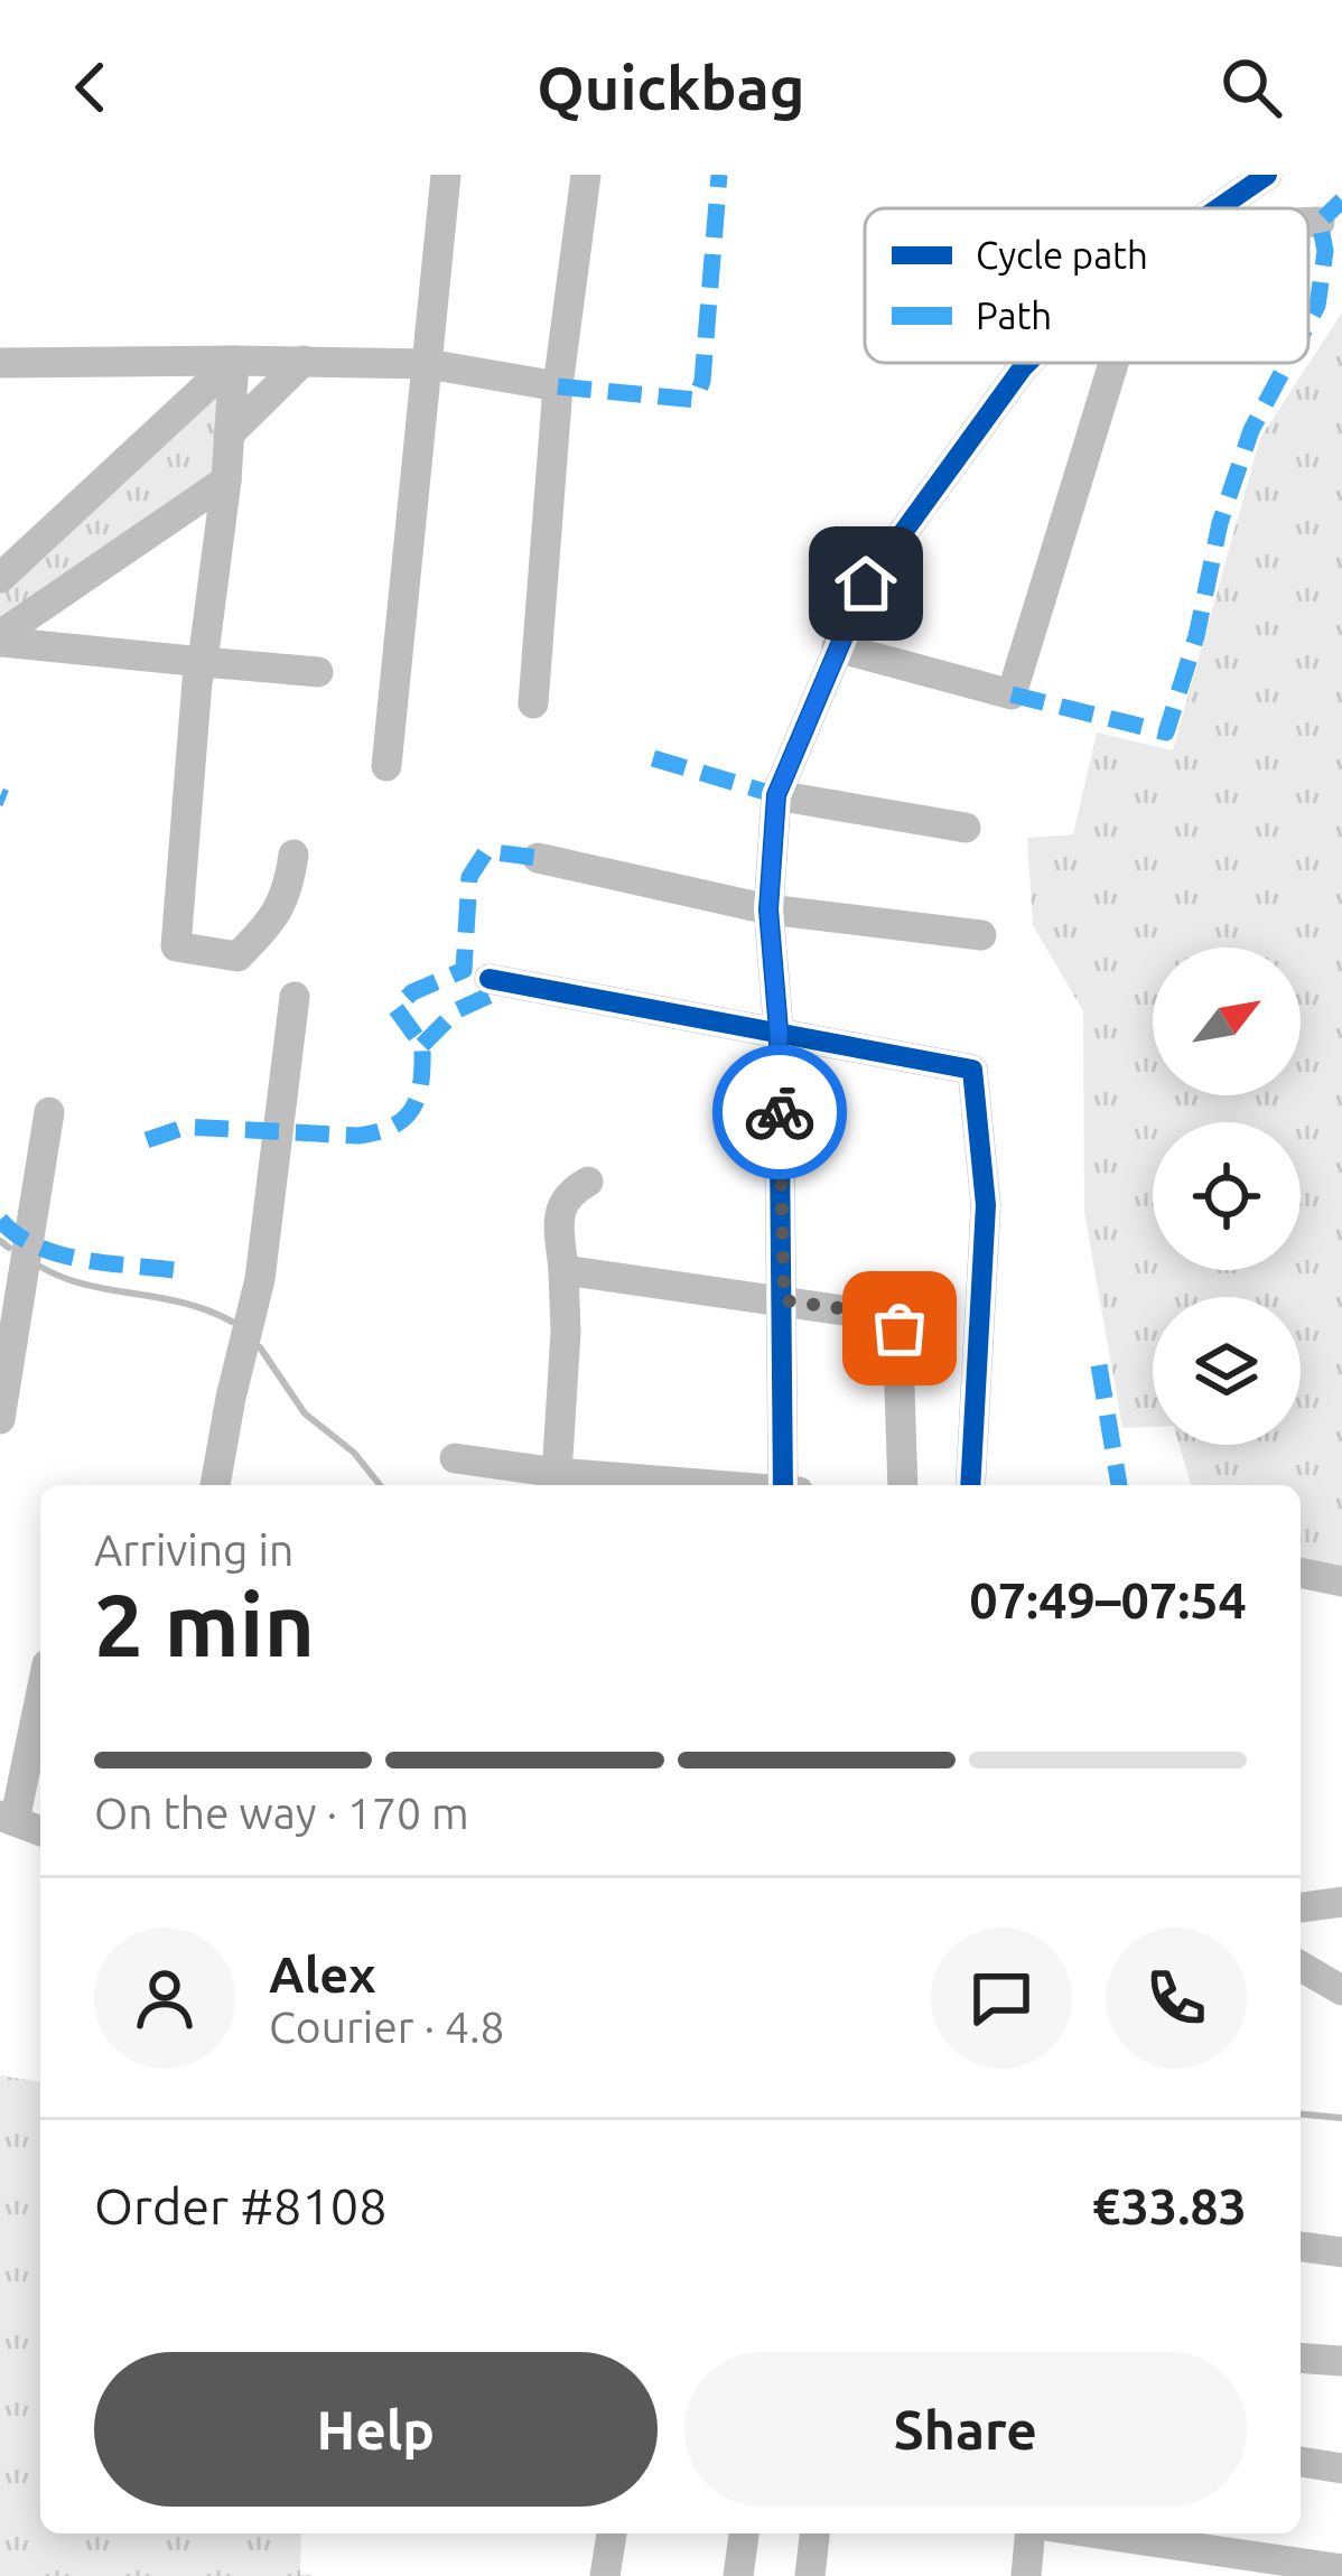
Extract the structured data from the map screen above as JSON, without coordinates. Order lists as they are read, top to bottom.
{
  "legend": ["Cycle path", "Path"],
  "north": "top right",
  "page": {
    "header": "Quickbag",
    "heading": ["2 min", "Arriving in", "07:49–07:54"],
    "panel": [
      "Alex",
      "Courier · 4.8",
      "Order #8108",
      "€33.83"
    ],
    "bar": "On the way · 170 m",
    "buttons": ["Help", "Share"]
  }
}
